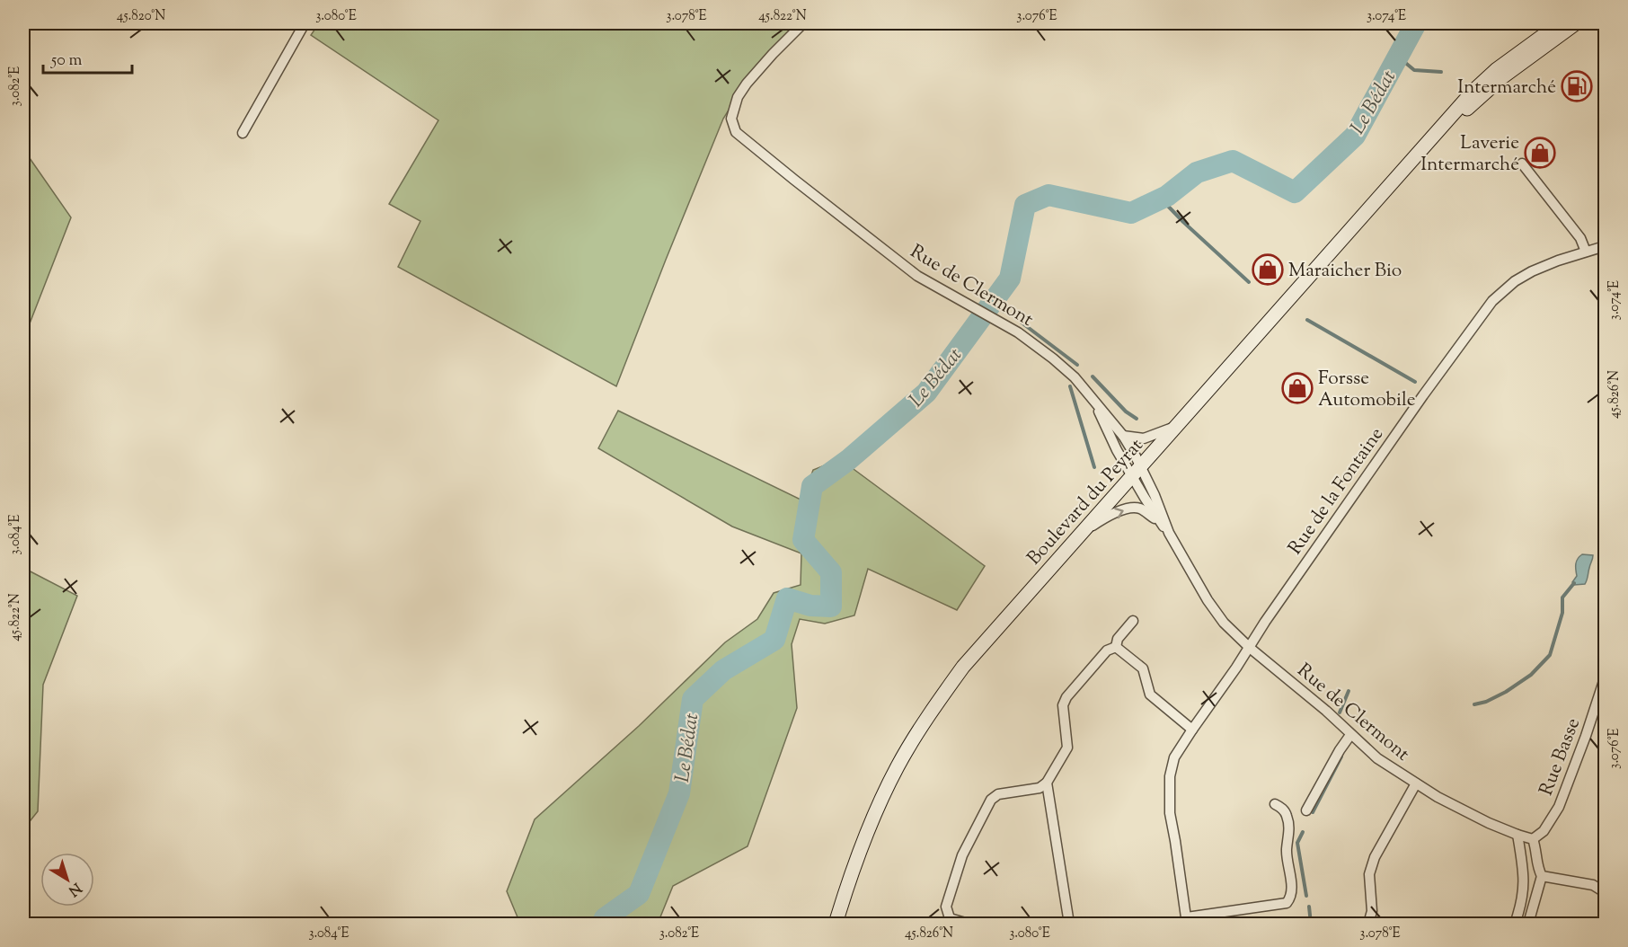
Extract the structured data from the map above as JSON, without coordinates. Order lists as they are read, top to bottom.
{
  "streets": {
    "main road": ["Boulevard du Peyrat"],
    "street": ["Rue de Clermont", "Rue de la Fontaine", "Rue Basse"]
  },
  "crossings": [
    ["Rue de Clermont", "Rue de la Fontaine"],
    ["Rue de Clermont", "Boulevard du Peyrat"],
    ["Rue de Clermont", "Rue Basse"]
  ],
  "water": ["Le Bédat"],
  "places": {
    "fuel station": ["Intermarché"],
    "shop": ["Laverie Intermarché", "Maraicher Bio", "Forsse Automobile"]
  },
  "scale_bar": "50 m",
  "north": "bottom right",
  "coordinates": [
    "45.820°N",
    "3.080°E",
    "3.078°E",
    "45.822°N",
    "3.076°E",
    "3.074°E",
    "3.082°E",
    "45.826°N",
    "3.084°E"
  ]
}
